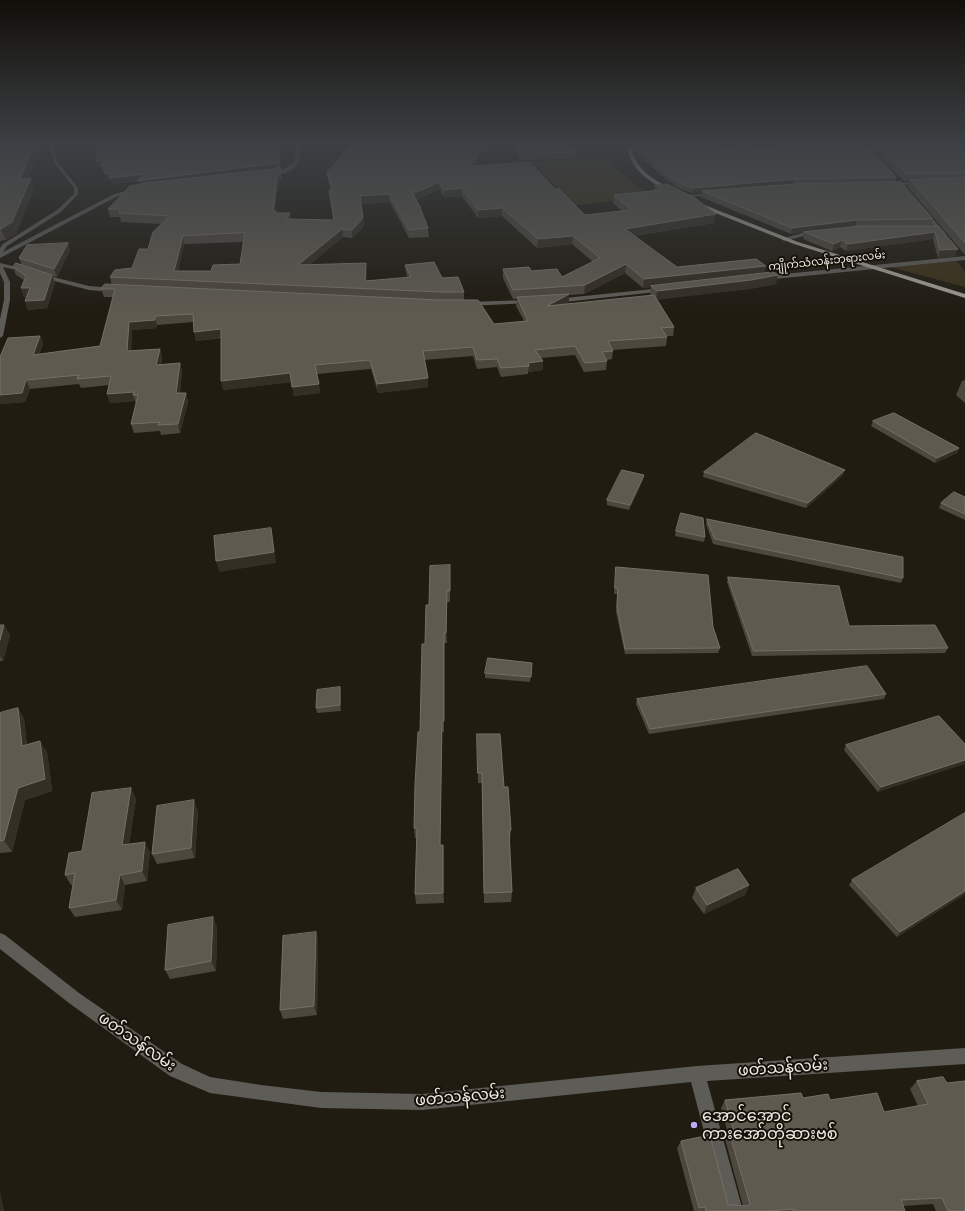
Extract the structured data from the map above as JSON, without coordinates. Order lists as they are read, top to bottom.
{
  "streets": {
    "street": ["ကျိုက်သံလန်းဘုရားလမ်း", "ဖတ်သန်လမ်း"]
  },
  "places": ["အောင်အောင် ကားအော်တိုဆားဗစ်"]
}
